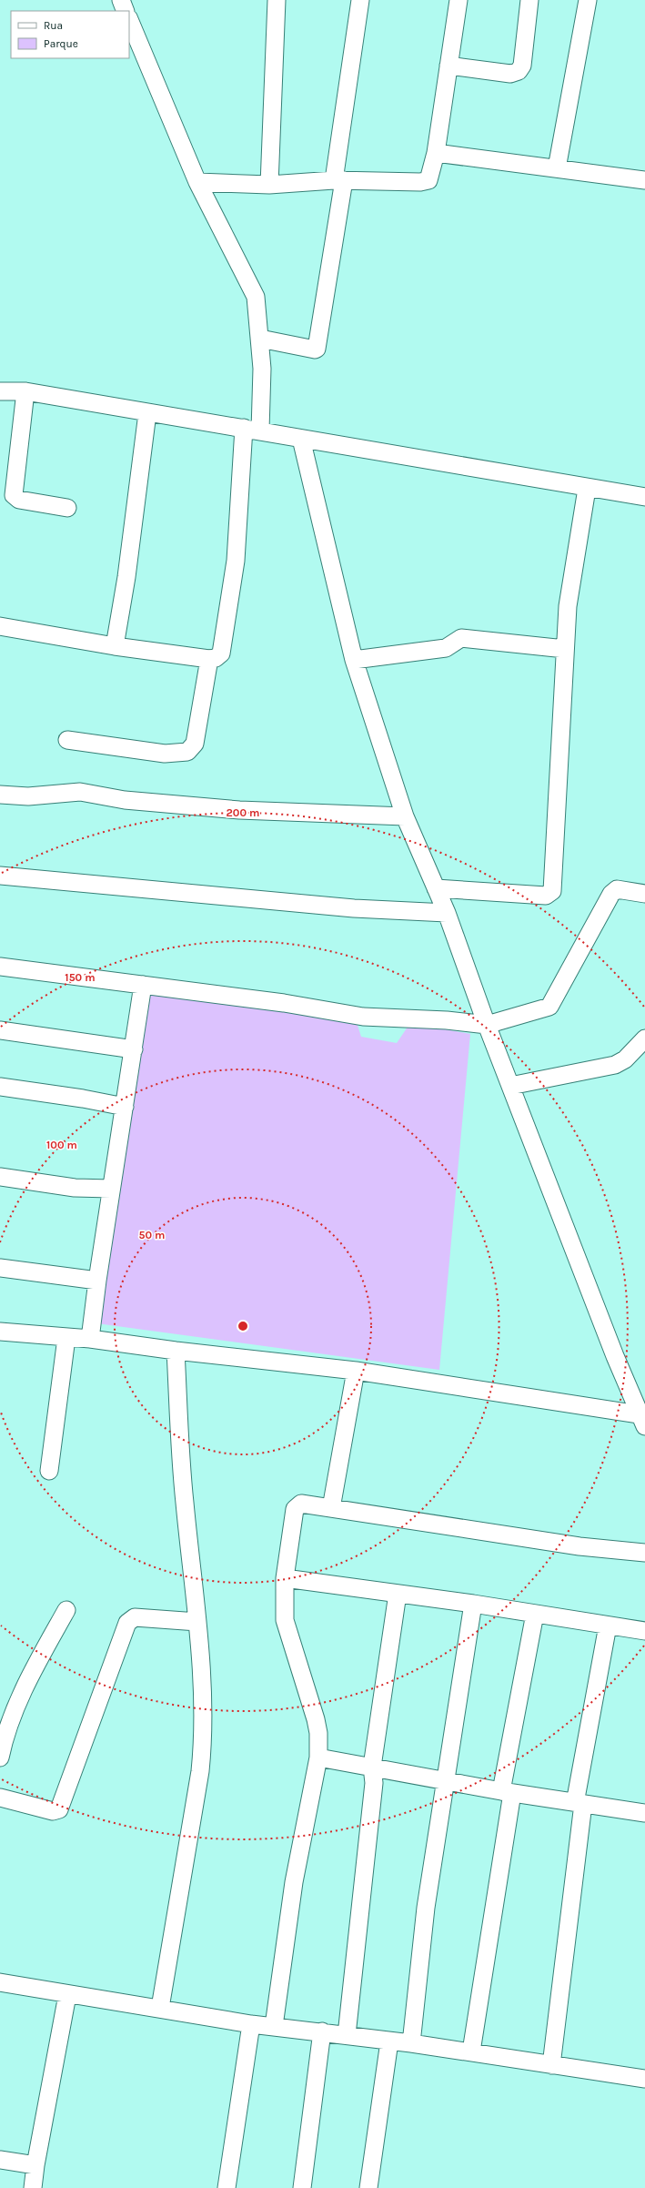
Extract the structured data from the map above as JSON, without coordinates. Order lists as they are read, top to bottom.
{
  "legend": ["Rua", "Parque"],
  "rings": [
    "200 m",
    "150 m",
    "100 m",
    "50 m"
  ]
}
